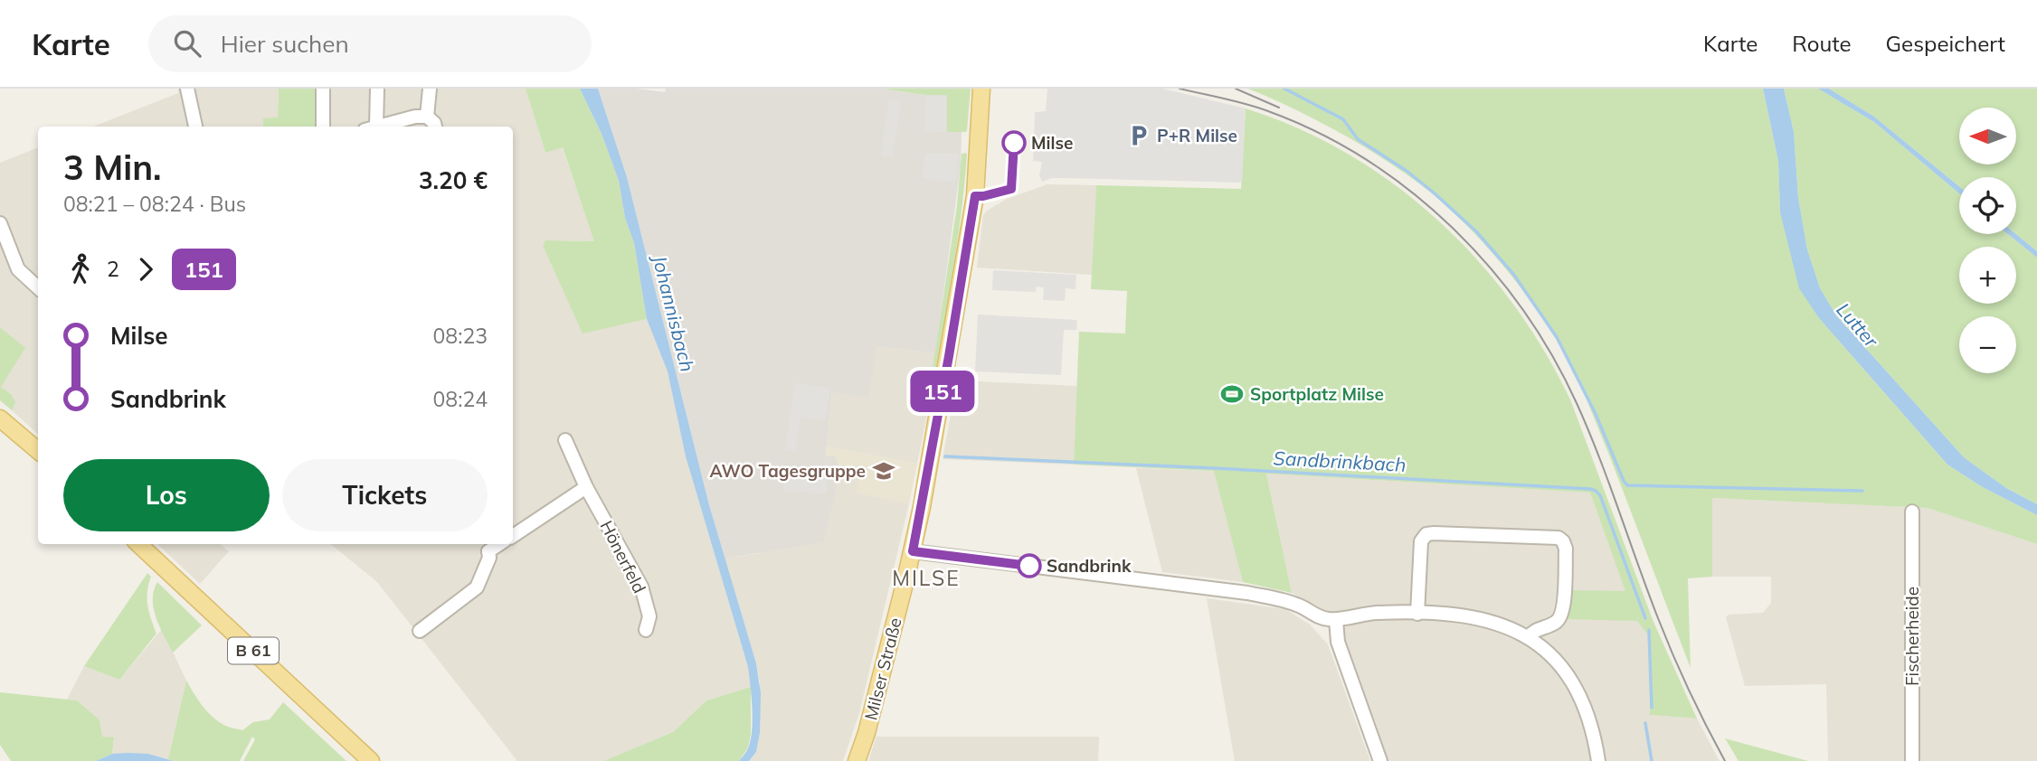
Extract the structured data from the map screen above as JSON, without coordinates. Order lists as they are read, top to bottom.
{
  "streets": {
    "main road": ["B 61", "Milser Straße"],
    "street": ["Hönerfeld", "Fischerheide"]
  },
  "districts": ["MILSE"],
  "water": ["Johannisbach", "Lutter", "Sandbrinkbach"],
  "places": {
    "parking": ["P+R Milse"],
    "other": ["Milse", "Sandbrink"],
    "sports": ["Sportplatz Milse"],
    "school or university": ["AWO Tagesgruppe"]
  },
  "lines": ["bus line 151"],
  "north": "left",
  "page": {
    "header": "Karte",
    "search": "Hier suchen",
    "nav": ["Karte", "Route", "Gespeichert"],
    "on_map": "151",
    "map_buttons": ["+", "−"],
    "heading": ["3 Min.", "08:21 – 08:24 · Bus", "3.20 €"],
    "legs": ["2", "151"],
    "list": [
      {
        "name": "Milse",
        "value": "08:23"
      },
      {
        "name": "Sandbrink",
        "value": "08:24"
      }
    ],
    "buttons": ["Los", "Tickets"]
  }
}
